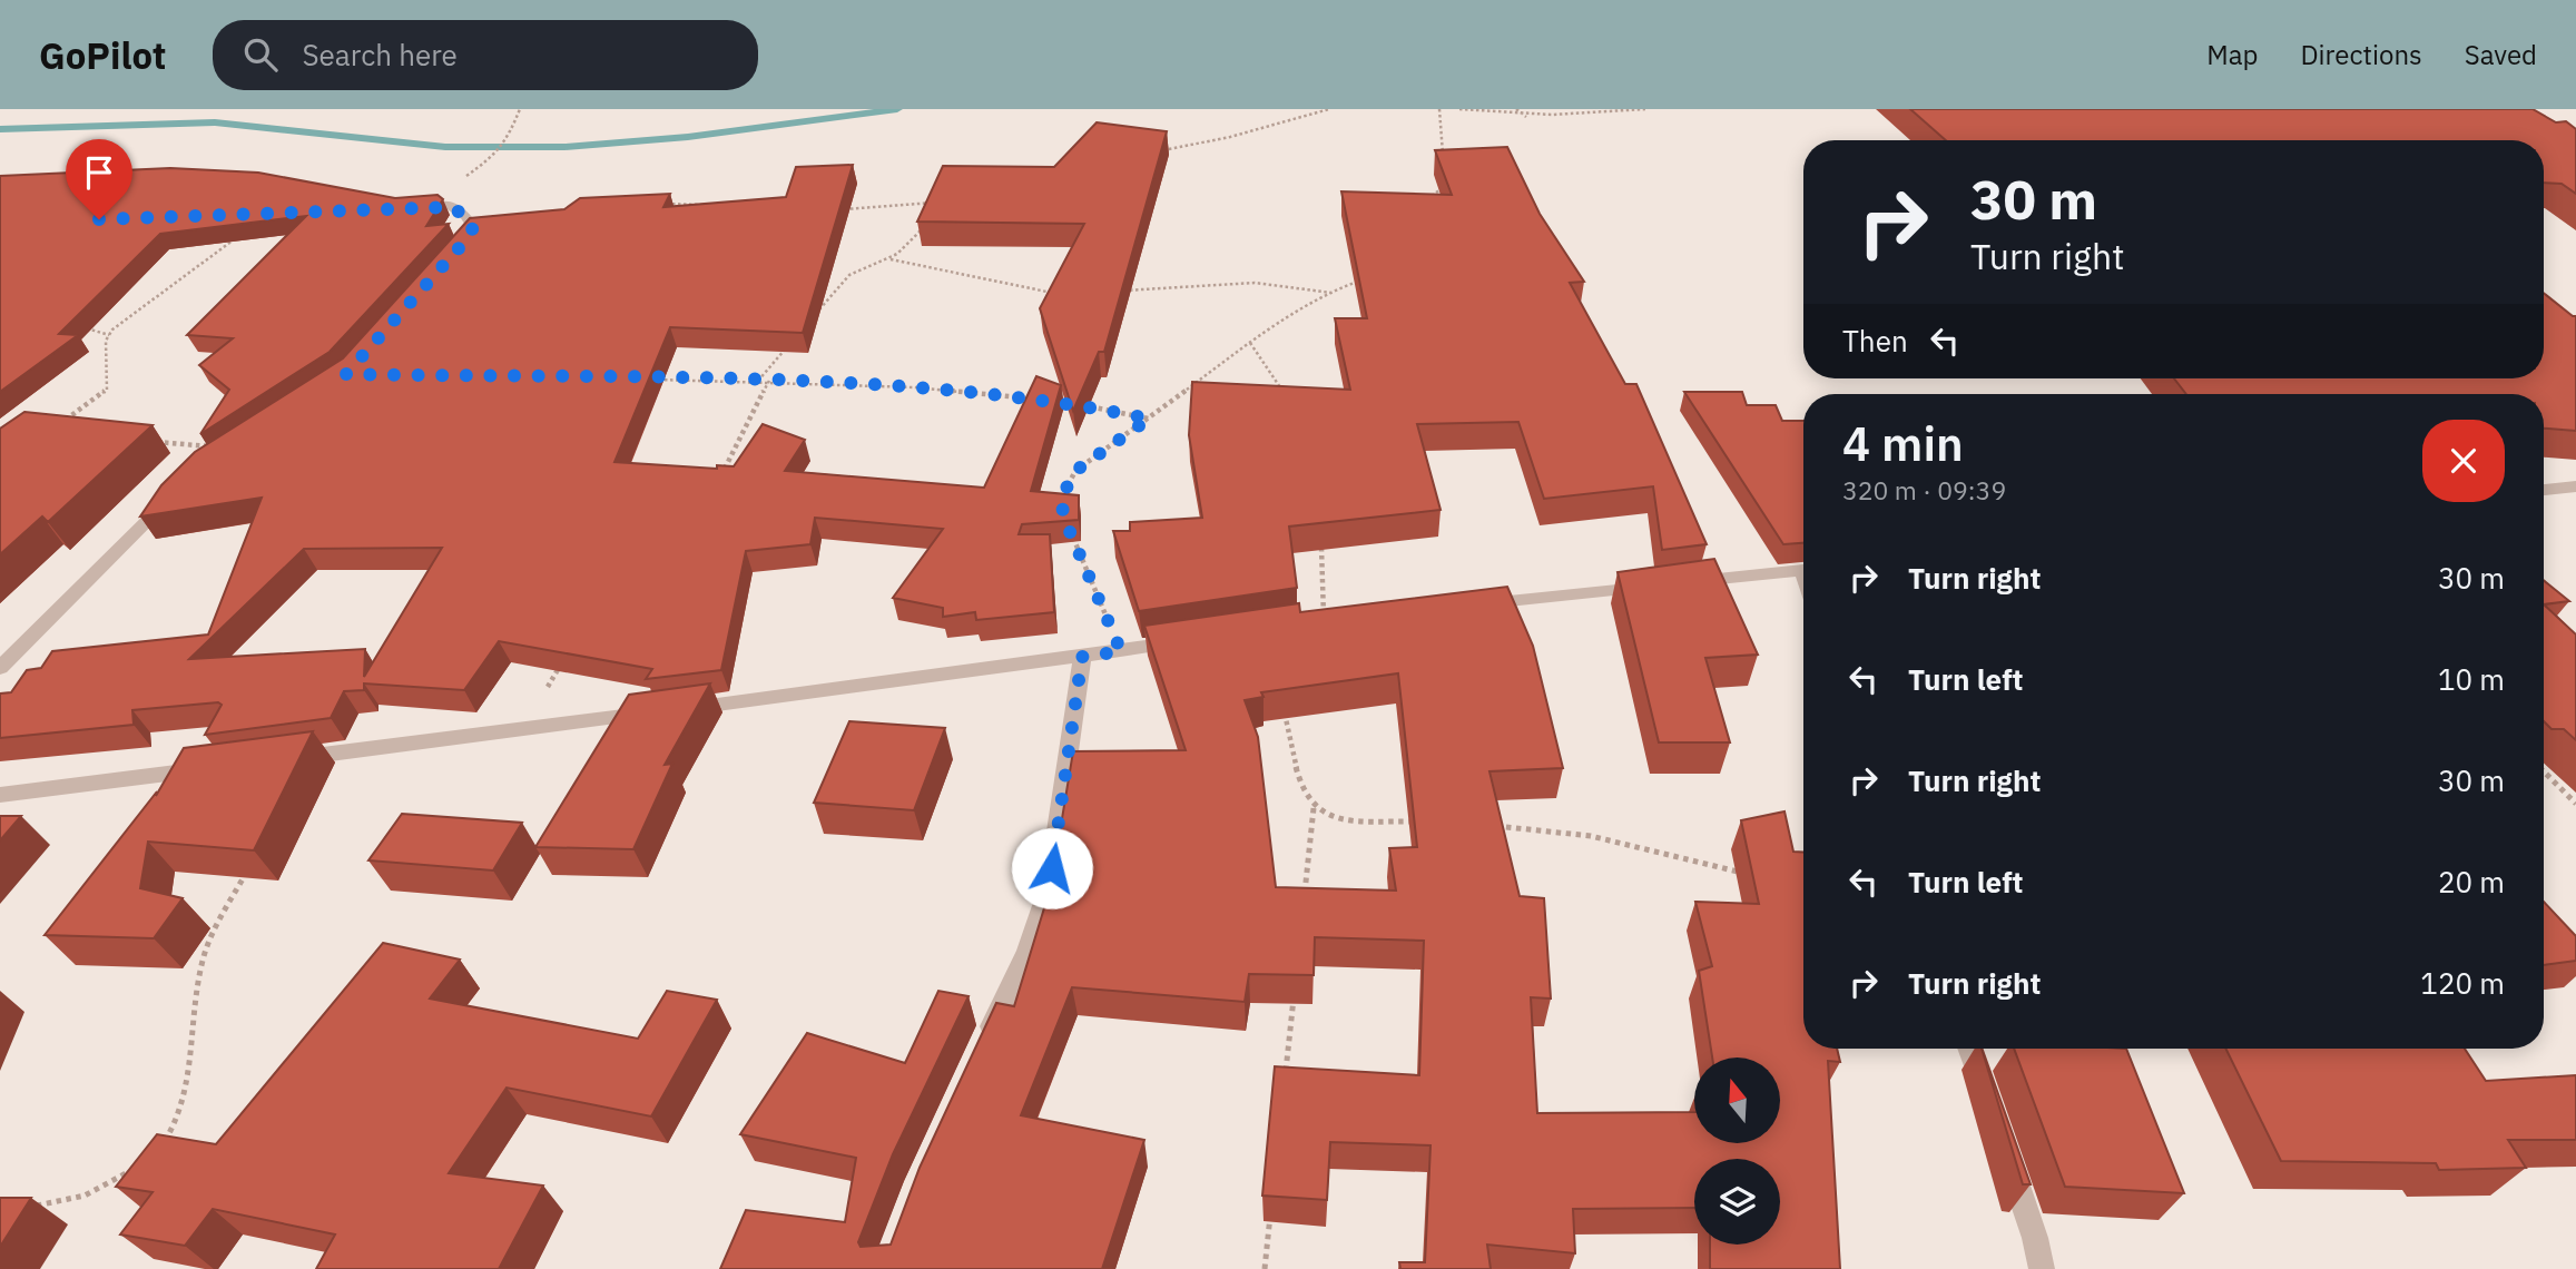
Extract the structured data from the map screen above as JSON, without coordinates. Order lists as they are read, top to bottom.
{
  "north": "top",
  "page": {
    "header": "GoPilot",
    "search": "Search here",
    "nav": ["Map", "Directions", "Saved"],
    "turn": ["30 m", "Turn right"],
    "then": "Then",
    "heading": ["4 min", "320 m · 09:39"],
    "list": [
      {
        "name": "Turn right",
        "value": "30 m"
      },
      {
        "name": "Turn left",
        "value": "10 m"
      },
      {
        "name": "Turn right",
        "value": "30 m"
      },
      {
        "name": "Turn left",
        "value": "20 m"
      },
      {
        "name": "Turn right",
        "value": "120 m"
      }
    ]
  }
}
